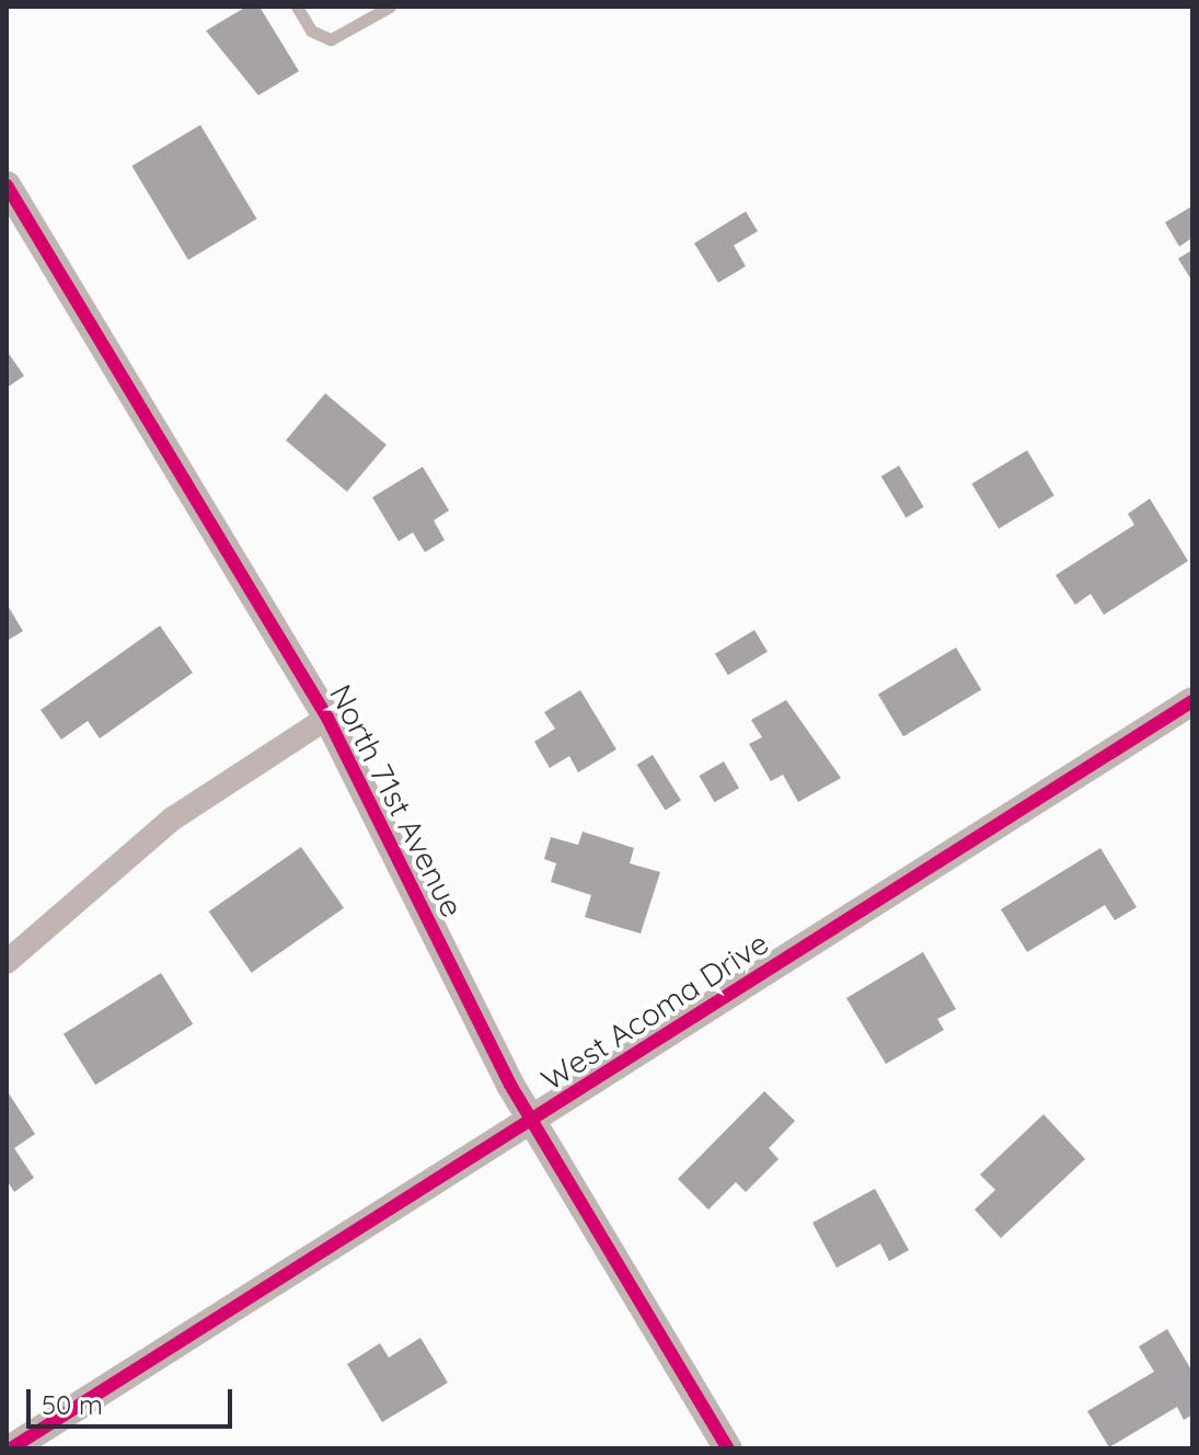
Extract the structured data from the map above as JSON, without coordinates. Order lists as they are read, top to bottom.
{
  "streets": {
    "street": ["North 71st Avenue", "West Acoma Drive"]
  },
  "crossings": [
    ["North 71st Avenue", "West Acoma Drive"]
  ],
  "scale_bar": "50 m"
}
